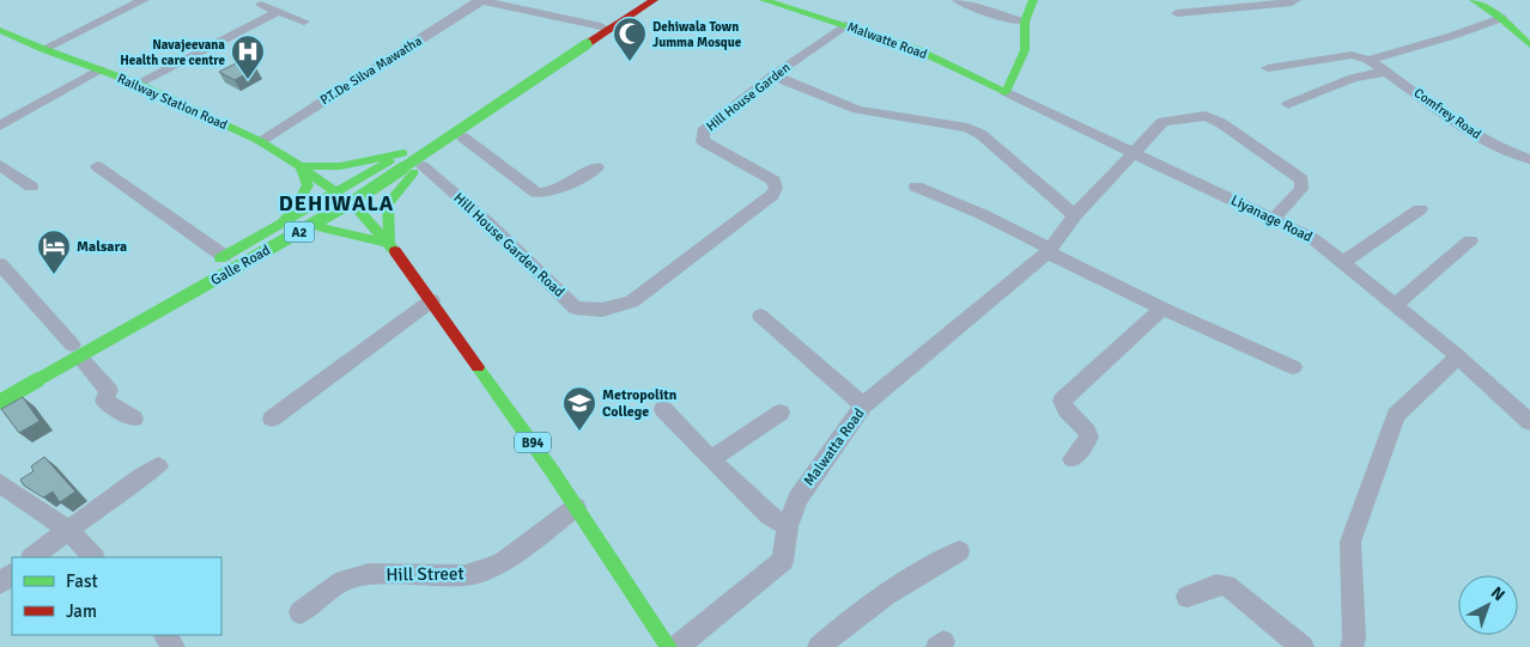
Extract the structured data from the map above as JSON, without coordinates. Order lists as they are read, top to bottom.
{
  "streets": {
    "main road": [
      "Malwatte Road",
      "Railway Station Road",
      "A2",
      "Galle Road",
      "B94"
    ],
    "street": [
      "P.T.De Silva Mawatha",
      "Hill House Garden",
      "Comfrey Road",
      "Liyanage Road",
      "Hill House Garden Road",
      "Malwatta Road",
      "Hill Street"
    ]
  },
  "crossings": [
    ["Malwatte Road", "Hill House Garden"],
    ["Malwatte Road", "Liyanage Road"],
    ["P.T.De Silva Mawatha", "Railway Station Road"],
    ["Hill House Garden", "Hill House Garden Road"],
    ["Railway Station Road", "B94"],
    ["Liyanage Road", "Malwatta Road"],
    ["B94", "Malwatta Road"],
    ["B94", "Hill Street"]
  ],
  "districts": ["DEHIWALA"],
  "places": {
    "mosque": ["Dehiwala Town Jumma Mosque"],
    "hospital": ["Navajeevana Health care centre"],
    "hotel": ["Malsara"],
    "school or university": ["Metropolitn College"]
  },
  "legend": ["Fast", "Jam"],
  "north": "top right"
}
